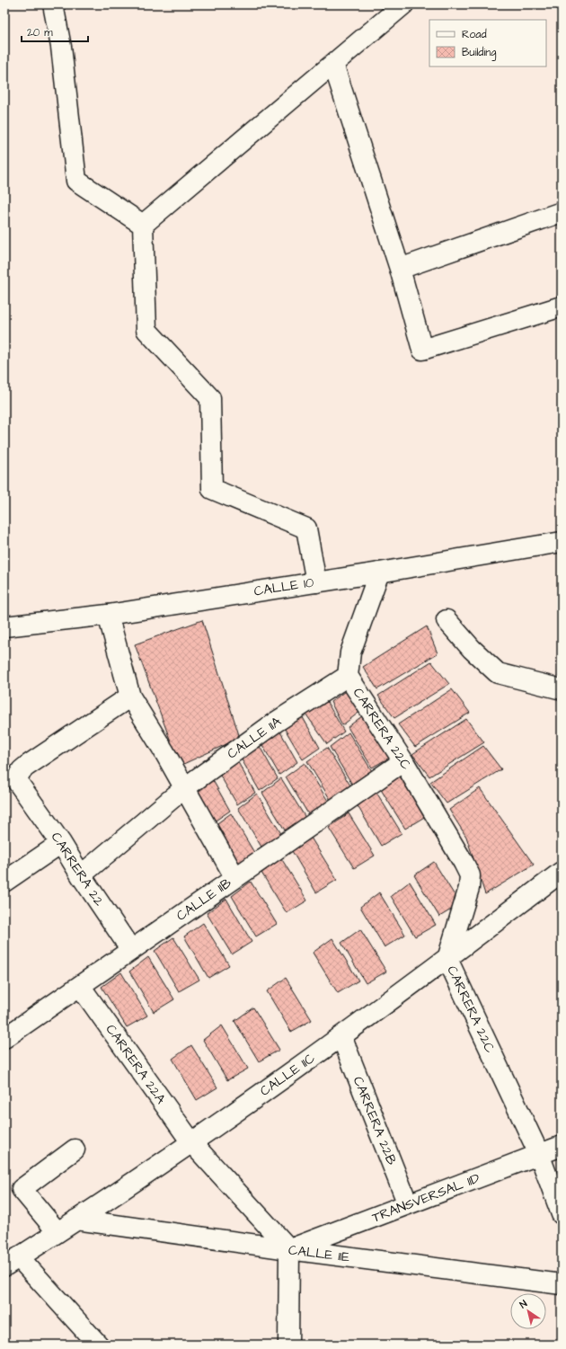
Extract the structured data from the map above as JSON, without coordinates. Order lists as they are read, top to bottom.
{
  "streets": {
    "street": [
      "CALLE 10",
      "CARRERA 22C",
      "CALLE 11A",
      "CARRERA 22",
      "CALLE 11B",
      "CARRERA 22A",
      "CALLE 11C",
      "CARRERA 22B",
      "TRANSVERSAL 11D",
      "CALLE 11E"
    ]
  },
  "crossings": [
    ["CARRERA 22C", "CALLE 11A"],
    ["CARRERA 22C", "CALLE 11B"],
    ["CARRERA 22C", "CALLE 11C"],
    ["CARRERA 22C", "TRANSVERSAL 11D"],
    ["CALLE 11A", "CARRERA 22"],
    ["CARRERA 22", "CALLE 11B"],
    ["CALLE 11B", "CARRERA 22A"],
    ["CARRERA 22A", "CALLE 11C"],
    ["CARRERA 22A", "TRANSVERSAL 11D"],
    ["CARRERA 22A", "CALLE 11E"],
    ["CALLE 11C", "CARRERA 22B"],
    ["CALLE 11C", "CALLE 11E"],
    ["CARRERA 22B", "TRANSVERSAL 11D"],
    ["TRANSVERSAL 11D", "CALLE 11E"]
  ],
  "legend": ["Road", "Building"],
  "scale_bar": "20 m",
  "north": "top left"
}
